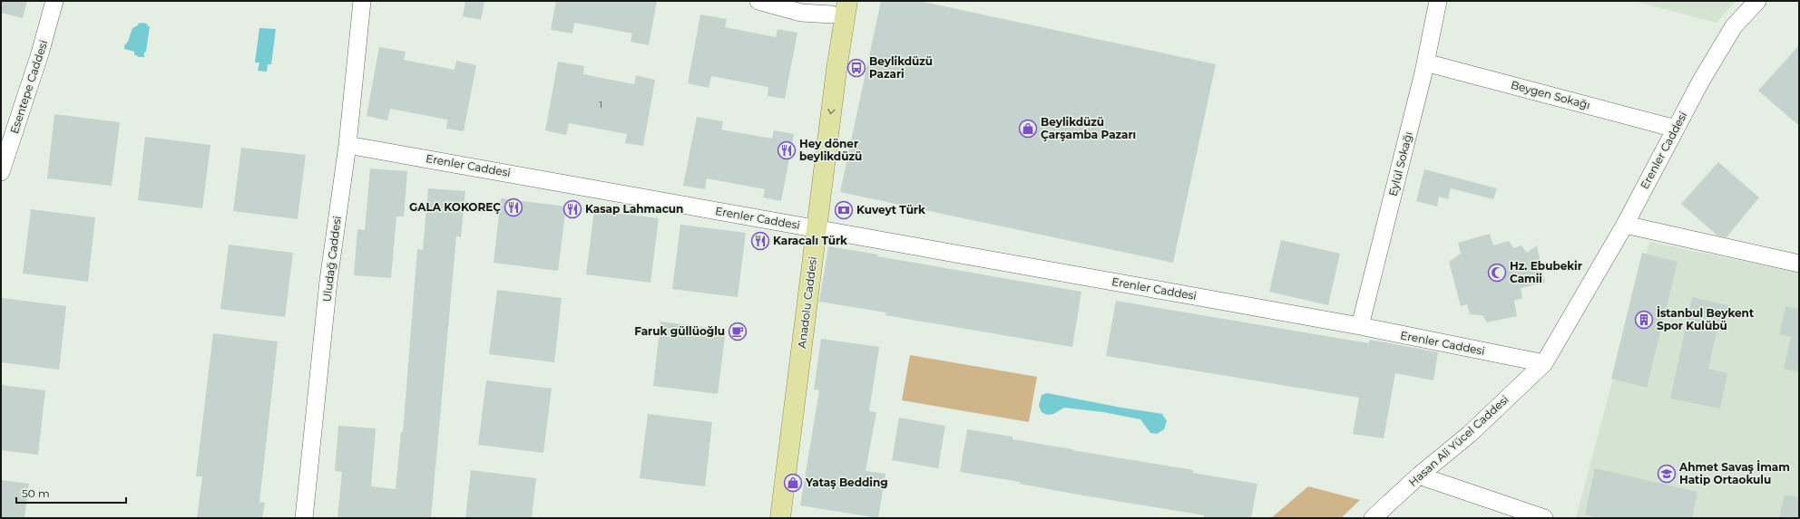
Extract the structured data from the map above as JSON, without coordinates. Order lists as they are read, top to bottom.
{
  "streets": {
    "main road": ["Anadolu Caddesi"],
    "street": [
      "Esentepe Caddesi",
      "Beygen Sokağı",
      "Erenler Caddesi",
      "Eylül Sokağı",
      "Uludağ Caddesi",
      "Hasan Ali Yücel Caddesi"
    ]
  },
  "crossings": [
    ["Beygen Sokağı", "Erenler Caddesi"],
    ["Beygen Sokağı", "Eylül Sokağı"],
    ["Erenler Caddesi", "Eylül Sokağı"],
    ["Erenler Caddesi", "Uludağ Caddesi"],
    ["Erenler Caddesi", "Anadolu Caddesi"],
    ["Erenler Caddesi", "Hasan Ali Yücel Caddesi"]
  ],
  "places": {
    "bus stop": ["Beylikdüzü Pazari"],
    "shop": ["Beylikdüzü Çarşamba Pazarı", "Yataş Bedding"],
    "restaurant": [
      "Hey döner beylikdüzü",
      "GALA KOKOREÇ",
      "Kasap Lahmacun",
      "Karacalı Türk"
    ],
    "bank": ["Kuveyt Türk"],
    "mosque": ["Hz. Ebubekir Camii"],
    "building": ["İstanbul Beykent Spor Kulübü"],
    "cafe": ["Faruk güllüoğlu"],
    "school or university": ["Ahmet Savaş İmam Hatip Ortaokulu"]
  },
  "house_numbers": ["1"],
  "scale_bar": "50 m"
}
